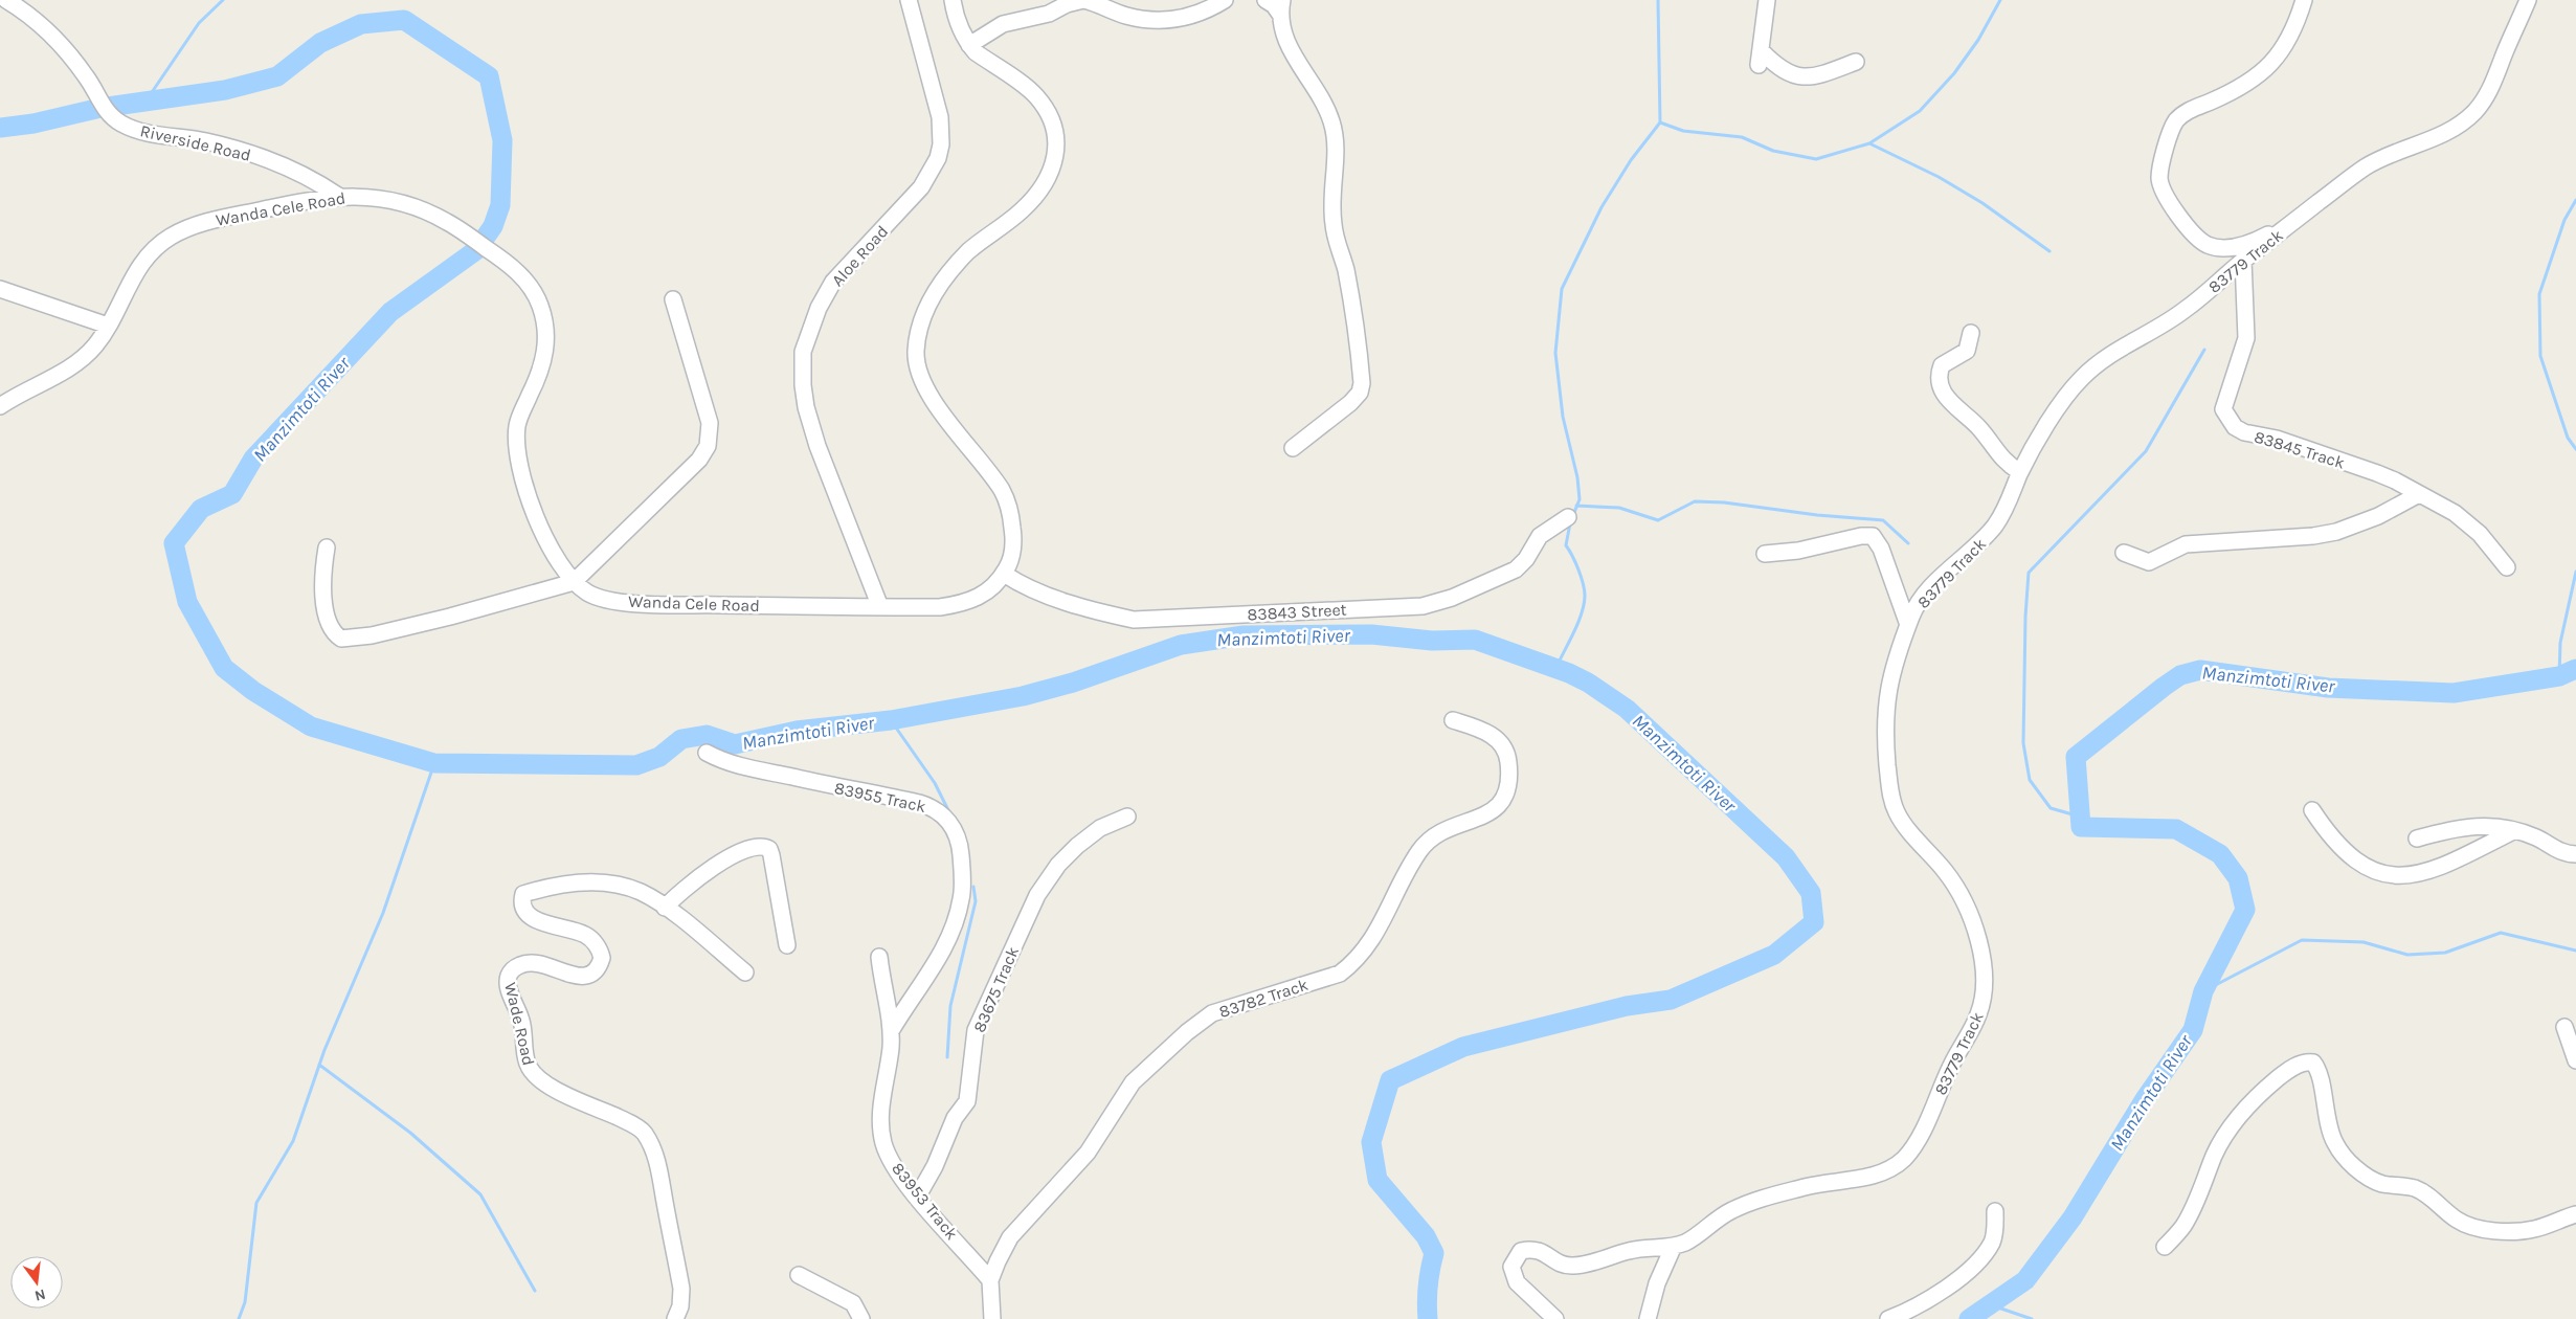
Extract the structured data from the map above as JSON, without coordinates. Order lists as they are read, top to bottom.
{
  "streets": {
    "street": [
      "Riverside Road",
      "Wanda Cele Road",
      "Aloe Road",
      "83779 Track",
      "83845 Track",
      "83843 Street",
      "83955 Track",
      "83675 Track",
      "83782 Track",
      "Wade Road",
      "83953 Track"
    ]
  },
  "crossings": [
    ["Riverside Road", "Wanda Cele Road"],
    ["Wanda Cele Road", "Aloe Road"],
    ["Wanda Cele Road", "83843 Street"],
    ["83779 Track", "83845 Track"],
    ["83955 Track", "83953 Track"],
    ["83675 Track", "83953 Track"],
    ["83782 Track", "83953 Track"]
  ],
  "water": ["Manzimtoti River"],
  "north": "bottom"
}
